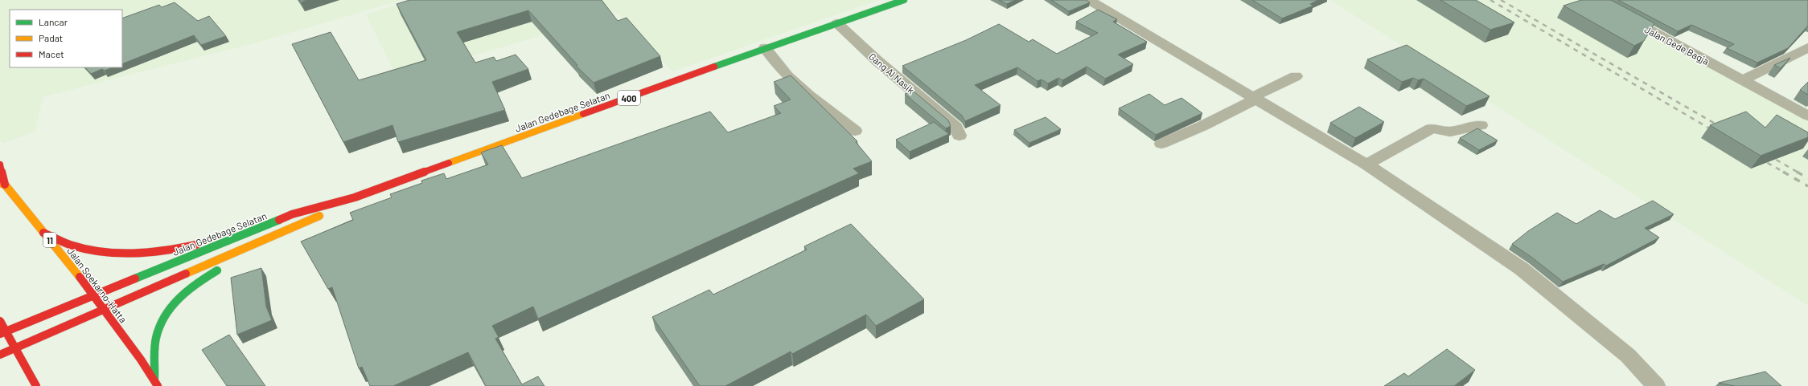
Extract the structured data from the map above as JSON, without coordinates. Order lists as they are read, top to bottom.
{
  "streets": {
    "main road": [
      "400",
      "Jalan Gedebage Selatan",
      "11",
      "Jalan Soekarno-Hatta"
    ],
    "street": ["Jalan Gede Bagja", "Gang Al Nasik"]
  },
  "crossings": [
    ["Gang Al Nasik", "Jalan Gedebage Selatan"],
    ["Jalan Gedebage Selatan", "Jalan Soekarno-Hatta"]
  ],
  "legend": ["Lancar", "Padat", "Macet"]
}
